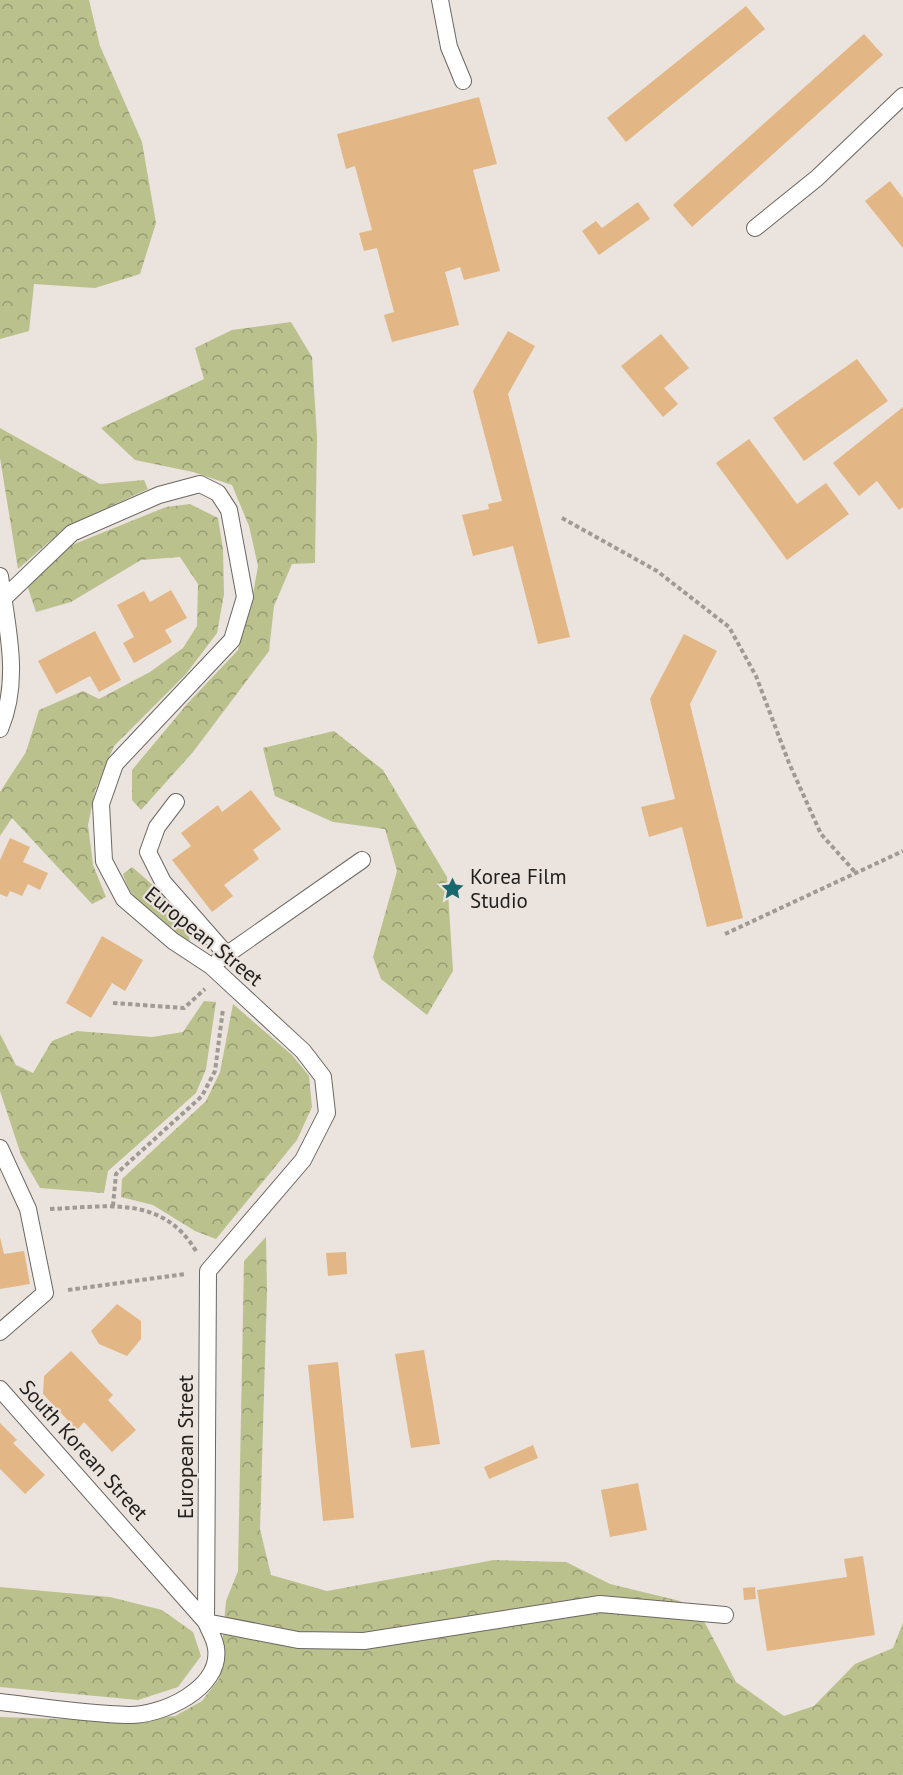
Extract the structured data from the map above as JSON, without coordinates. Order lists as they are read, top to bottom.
{
  "streets": {
    "lane": ["European Street", "South Korean Street"]
  },
  "crossings": [
    ["European Street", "South Korean Street"]
  ],
  "places": {
    "place": ["Korea Film Studio"]
  }
}
